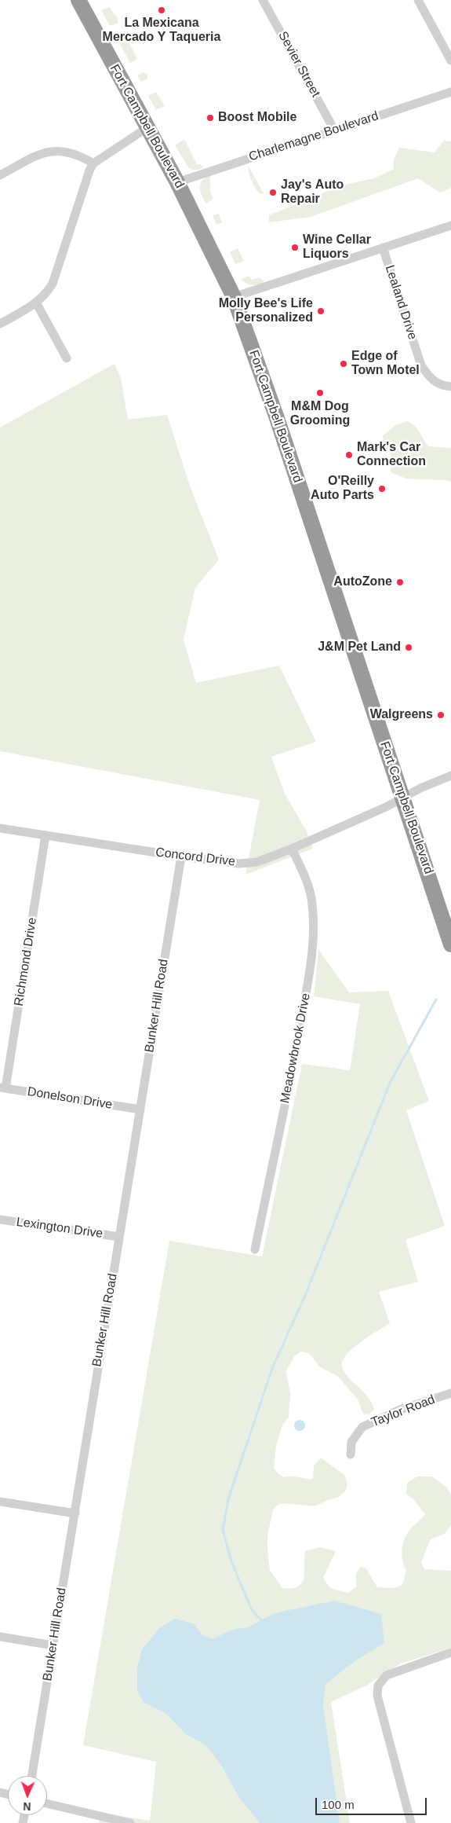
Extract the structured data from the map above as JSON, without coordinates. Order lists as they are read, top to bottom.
{
  "streets": {
    "highway": ["Fort Campbell Boulevard"],
    "street": [
      "Sevier Street",
      "Charlemagne Boulevard",
      "Lealand Drive",
      "Concord Drive",
      "Richmond Drive",
      "Bunker Hill Road",
      "Meadowbrook Drive",
      "Donelson Drive",
      "Lexington Drive",
      "Taylor Road"
    ]
  },
  "crossings": [
    ["Sevier Street", "Charlemagne Boulevard"],
    ["Fort Campbell Boulevard", "Charlemagne Boulevard"],
    ["Fort Campbell Boulevard", "Lealand Drive"],
    ["Fort Campbell Boulevard", "Concord Drive"],
    ["Concord Drive", "Richmond Drive"],
    ["Concord Drive", "Bunker Hill Road"],
    ["Concord Drive", "Meadowbrook Drive"],
    ["Richmond Drive", "Donelson Drive"],
    ["Bunker Hill Road", "Donelson Drive"],
    ["Bunker Hill Road", "Lexington Drive"]
  ],
  "places": [
    "La Mexicana Mercado Y Taqueria",
    "Boost Mobile",
    "Jay's Auto Repair",
    "Wine Cellar Liquors",
    "Molly Bee's Life Personalized",
    "Edge of Town Motel",
    "M&M Dog Grooming",
    "Mark's Car Connection",
    "O'Reilly Auto Parts",
    "AutoZone",
    "J&M Pet Land",
    "Walgreens"
  ],
  "scale_bar": "100 m",
  "north": "bottom"
}
